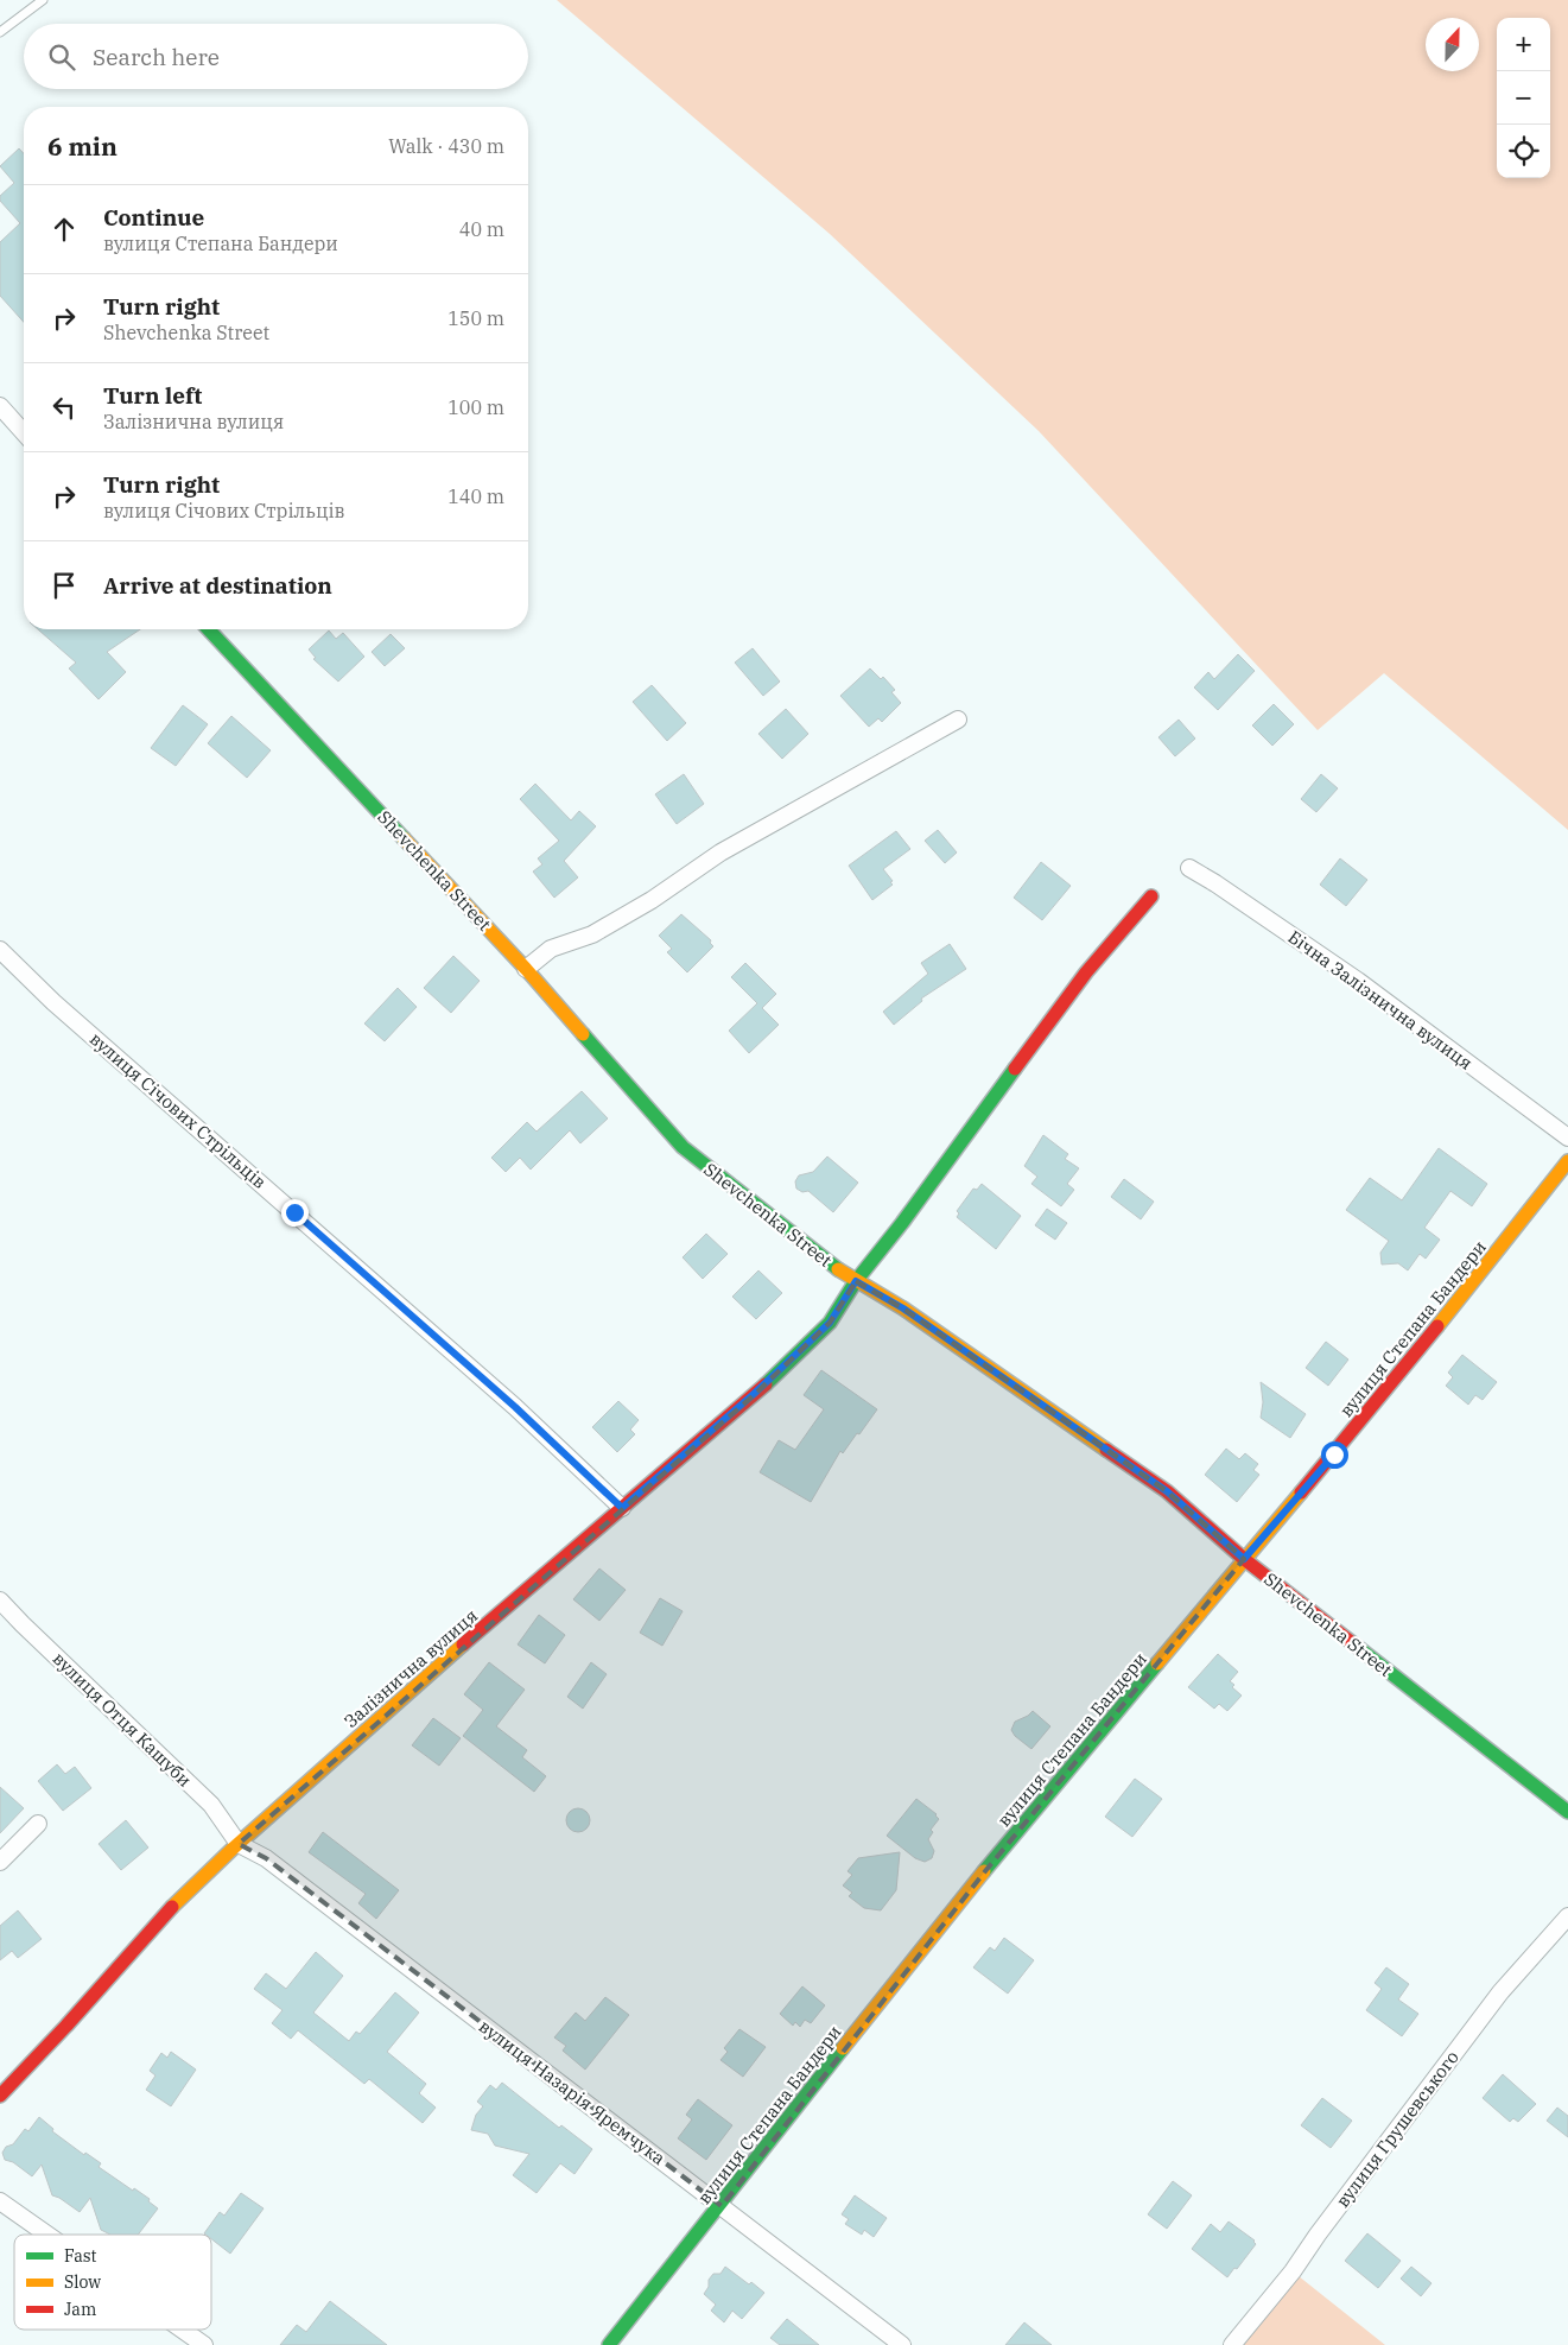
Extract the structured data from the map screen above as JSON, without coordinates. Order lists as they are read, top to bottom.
{
  "streets": {
    "street": [
      "Shevchenka Street",
      "Бічна Залізнична вулиця",
      "вулиця Січових Стрільців",
      "вулиця Степана Бандери",
      "Залізнична вулиця",
      "вулиця Отця Кашуби",
      "вулиця Назарія Яремчука",
      "вулиця Грушевського"
    ]
  },
  "crossings": [
    ["Shevchenka Street", "вулиця Степана Бандери"],
    ["Shevchenka Street", "Залізнична вулиця"],
    ["вулиця Січових Стрільців", "Залізнична вулиця"],
    ["вулиця Степана Бандери", "вулиця Назарія Яремчука"],
    ["Залізнична вулиця", "вулиця Отця Кашуби"],
    ["Залізнична вулиця", "вулиця Назарія Яремчука"],
    ["вулиця Отця Кашуби", "вулиця Назарія Яремчука"]
  ],
  "legend": ["Fast", "Slow", "Jam"],
  "north": "top",
  "page": {
    "map_buttons": ["+", "−"],
    "search": "Search here",
    "heading": ["6 min", "Walk · 430 m"],
    "list": [
      ["Continue", "вулиця Степана Бандери", "40 m"],
      ["Turn right", "Shevchenka Street", "150 m"],
      ["Turn left", "Залізнична вулиця", "100 m"],
      ["Turn right", "вулиця Січових Стрільців", "140 m"],
      "Arrive at destination"
    ]
  }
}
